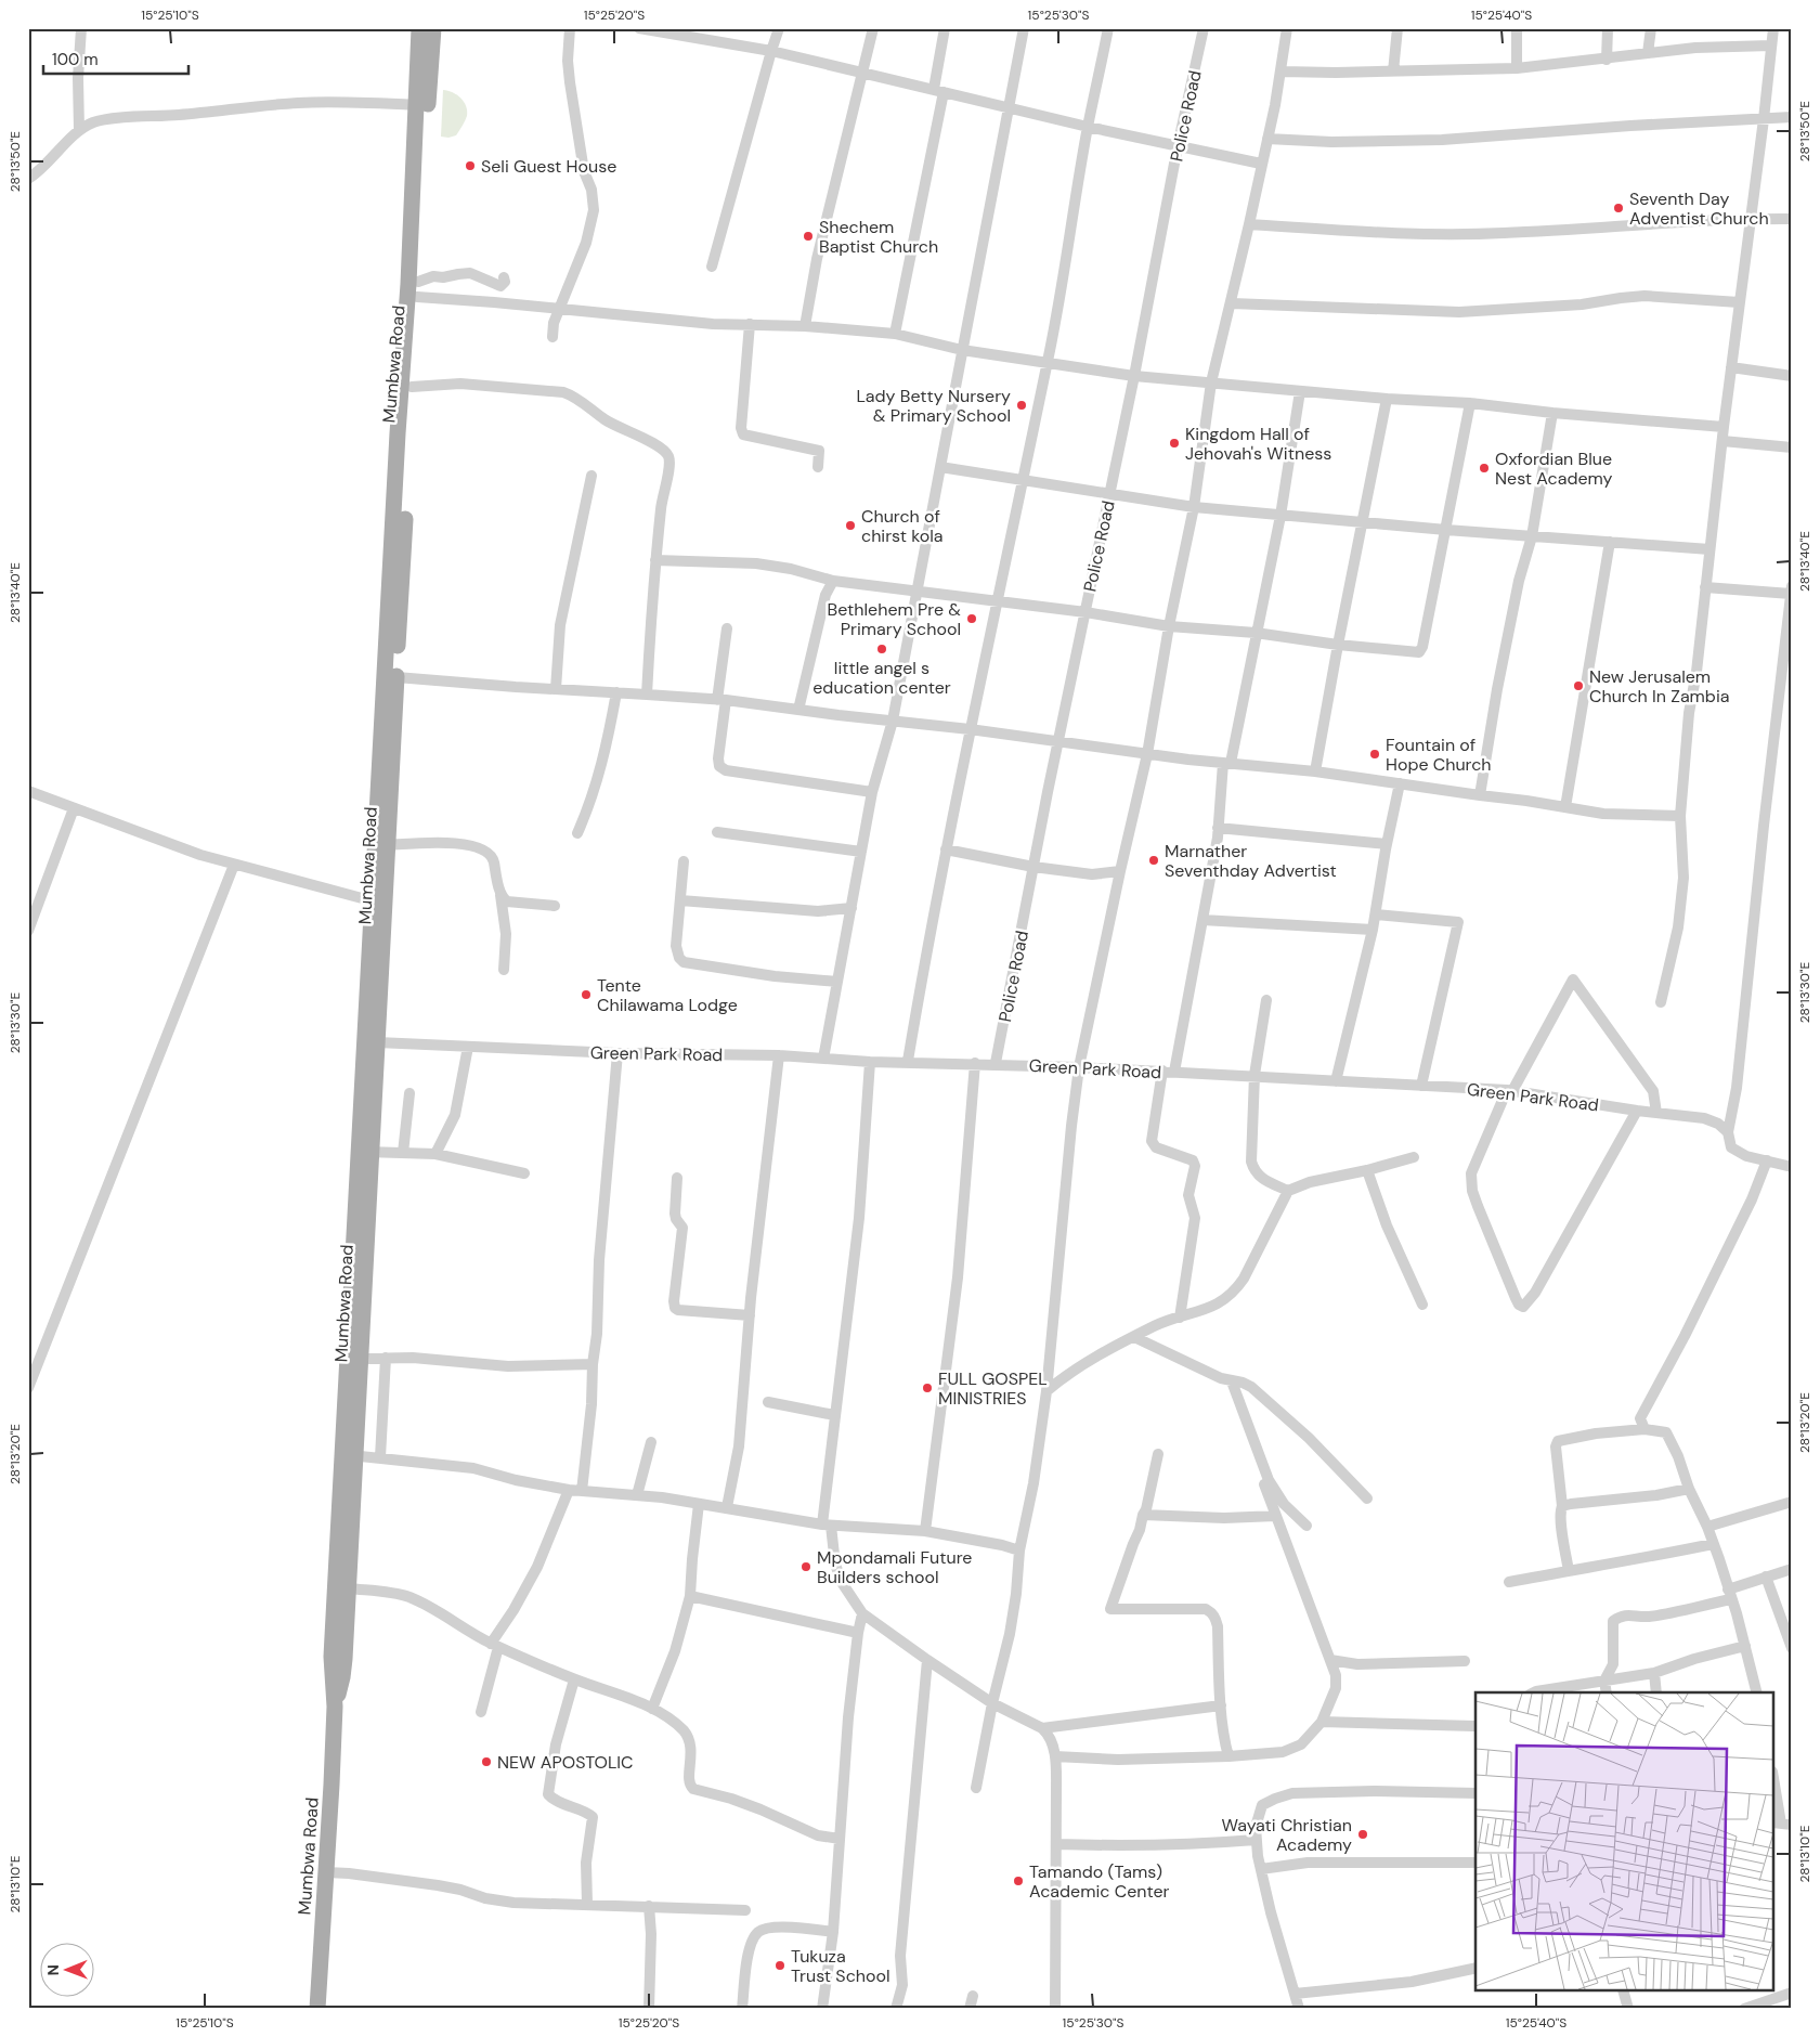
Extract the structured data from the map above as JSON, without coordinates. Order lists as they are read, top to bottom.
{
  "streets": {
    "main road": ["Mumbwa Road"],
    "street": ["Police Road", "Green Park Road"]
  },
  "crossings": [
    ["Police Road", "Green Park Road"],
    ["Mumbwa Road", "Green Park Road"]
  ],
  "places": [
    "Seli Guest House",
    "Seventh Day Adventist Church",
    "Shechem Baptist Church",
    "Lady Betty Nursery & Primary School",
    "Kingdom Hall of Jehovah's Witness",
    "Oxfordian Blue Nest Academy",
    "Church of chirst kola",
    "Bethlehem Pre & Primary School",
    "little angel s education center",
    "New Jerusalem Church In Zambia",
    "Fountain of Hope Church",
    "Marnather Seventhday Advertist",
    "Tente Chilawama Lodge",
    "FULL GOSPEL MINISTRIES",
    "Mpondamali Future Builders school",
    "NEW APOSTOLIC",
    "Wayati Christian Academy",
    "Tamando (Tams) Academic Center",
    "Tukuza Trust School"
  ],
  "scale_bar": "100 m",
  "north": "left",
  "coordinates": [
    "15°25'10\"S",
    "15°25'20\"S",
    "15°25'30\"S",
    "15°25'40\"S",
    "28°13'50\"E",
    "28°13'40\"E",
    "28°13'30\"E",
    "28°13'20\"E",
    "28°13'10\"E"
  ]
}
